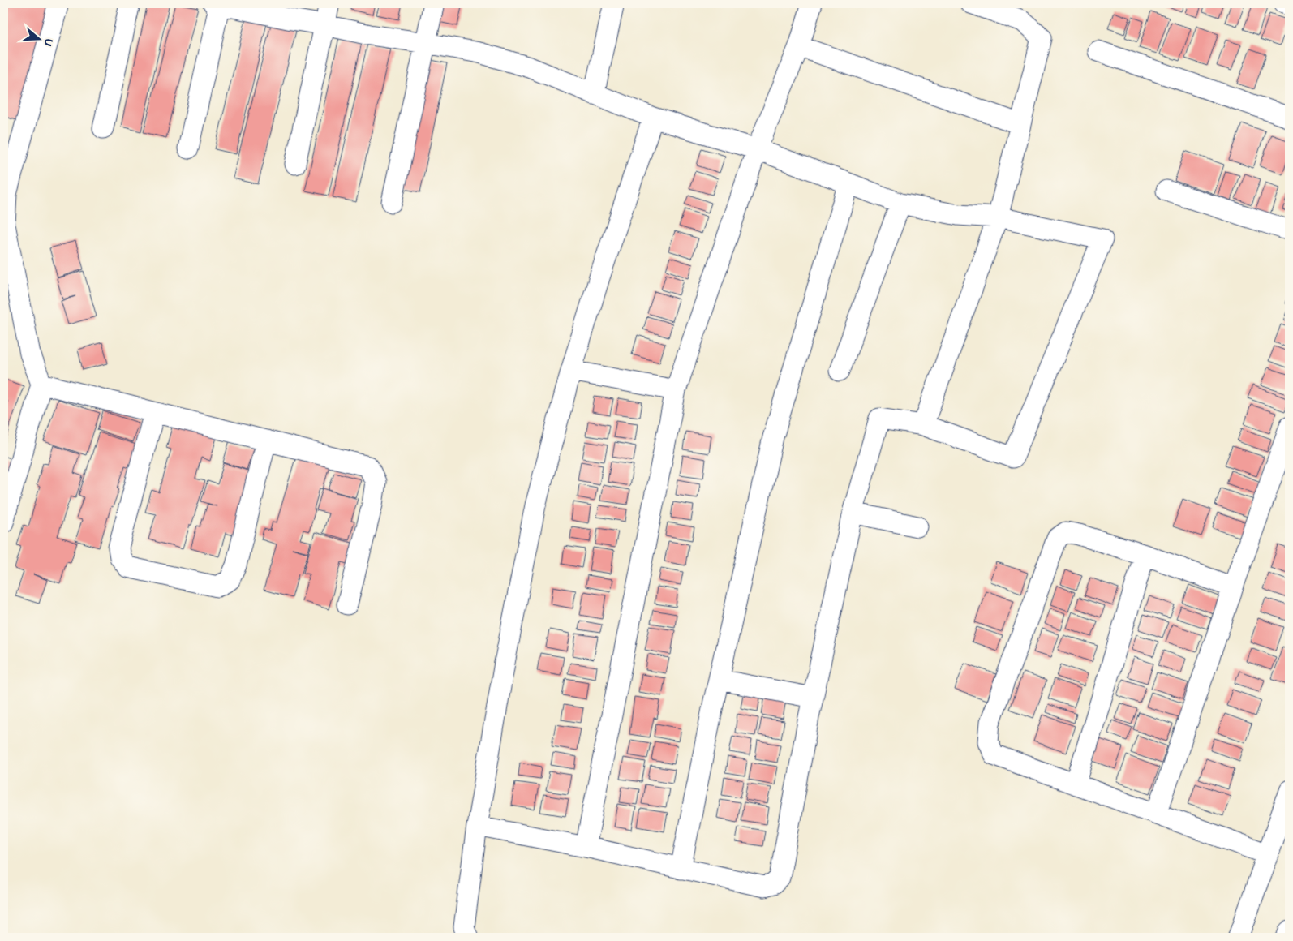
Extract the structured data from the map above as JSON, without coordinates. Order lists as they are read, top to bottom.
{
  "north": "right"
}
